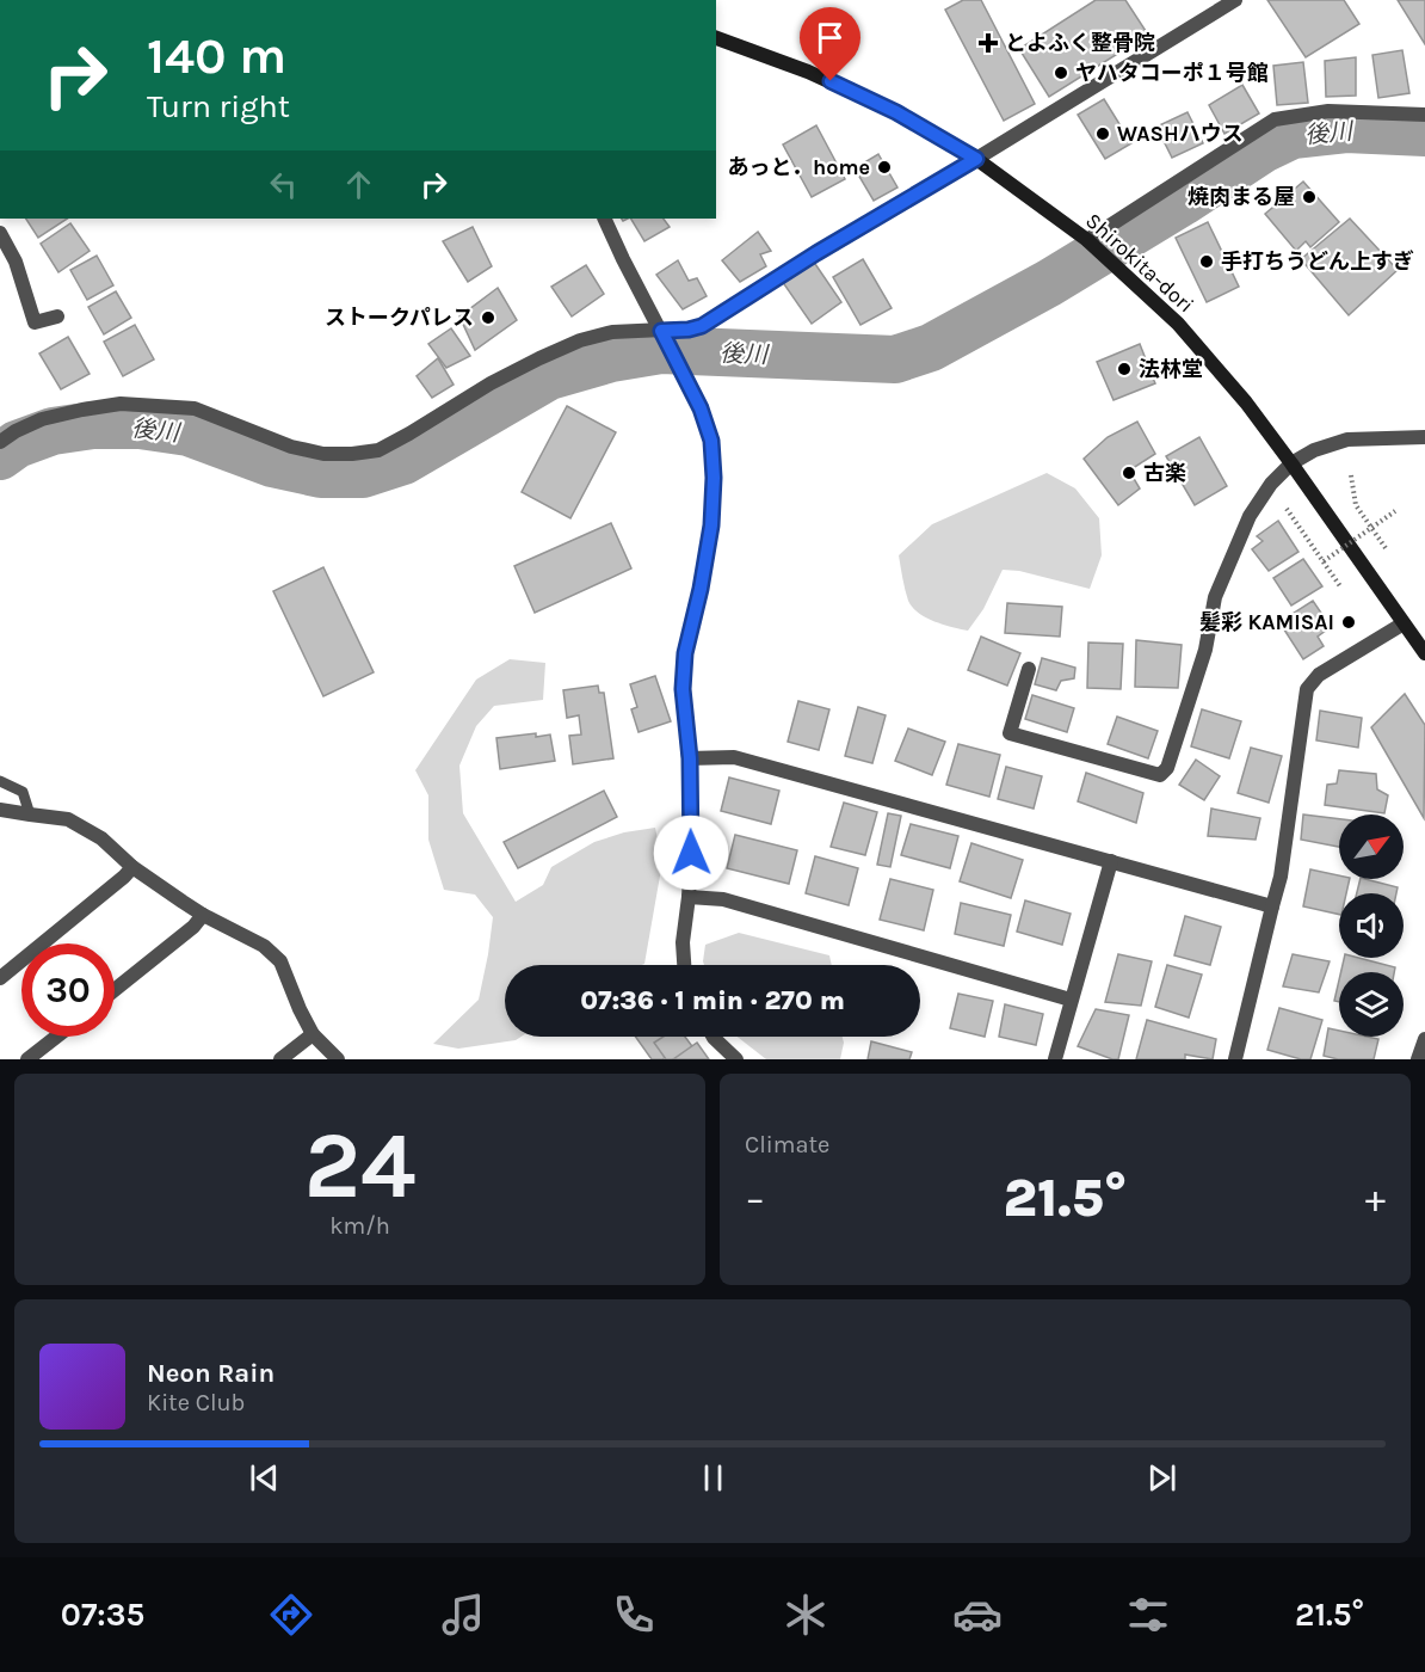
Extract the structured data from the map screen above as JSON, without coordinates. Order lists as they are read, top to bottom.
{
  "streets": {
    "street": ["Shirokita-dori"]
  },
  "water": ["後川"],
  "places": {
    "health": ["とよふく整骨院"],
    "other": [
      "ヤハタコーポ１号館",
      "WASHハウス",
      "あっと．home",
      "焼肉まる屋",
      "手打ちうどん上すぎ",
      "ストークパレス",
      "法林堂",
      "古楽",
      "髪彩 KAMISAl"
    ]
  },
  "north": "top right",
  "page": {
    "turn": ["140 m", "Turn right"],
    "limit": "30",
    "trip": "07:36 · 1 min · 270 m",
    "tile": [
      ["24", "km/h"],
      "Climate"
    ],
    "heat": ["−", "21.5°", "+"],
    "song": ["Neon Rain", "Kite Club"],
    "tabs": ["07:35", "21.5°"]
  }
}
